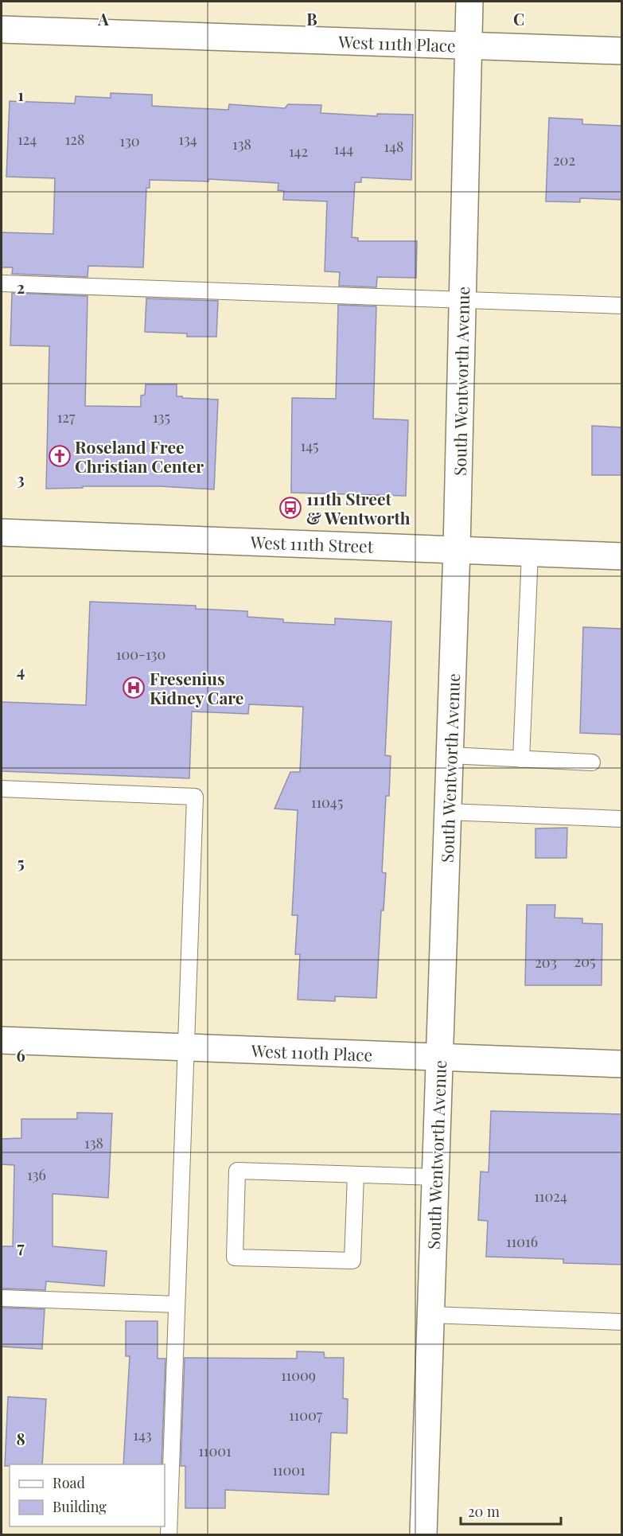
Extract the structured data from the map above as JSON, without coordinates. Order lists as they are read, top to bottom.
{
  "streets": {
    "street": [
      "West 111th Place",
      "South Wentworth Avenue",
      "West 111th Street",
      "West 110th Place"
    ]
  },
  "crossings": [
    ["West 111th Place", "South Wentworth Avenue"],
    ["South Wentworth Avenue", "West 111th Street"],
    ["South Wentworth Avenue", "West 110th Place"]
  ],
  "places": {
    "church": ["Roseland Free Christian Center"],
    "bus stop": ["111th Street & Wentworth"],
    "hospital": ["Fresenius Kidney Care"]
  },
  "house_numbers": [
    "124",
    "128",
    "134",
    "130",
    "138",
    "148",
    "144",
    "142",
    "202",
    "127",
    "135",
    "145",
    "100-130",
    "11045",
    "205",
    "203",
    "138",
    "136",
    "11024",
    "11016",
    "11009",
    "11007",
    "143",
    "11001",
    "11001"
  ],
  "legend": ["Road", "Building"],
  "scale_bar": "20 m",
  "grid": {
    "columns": ["A", "B", "C"],
    "rows": [
      "1",
      "2",
      "3",
      "4",
      "5",
      "6",
      "7",
      "8"
    ]
  }
}
